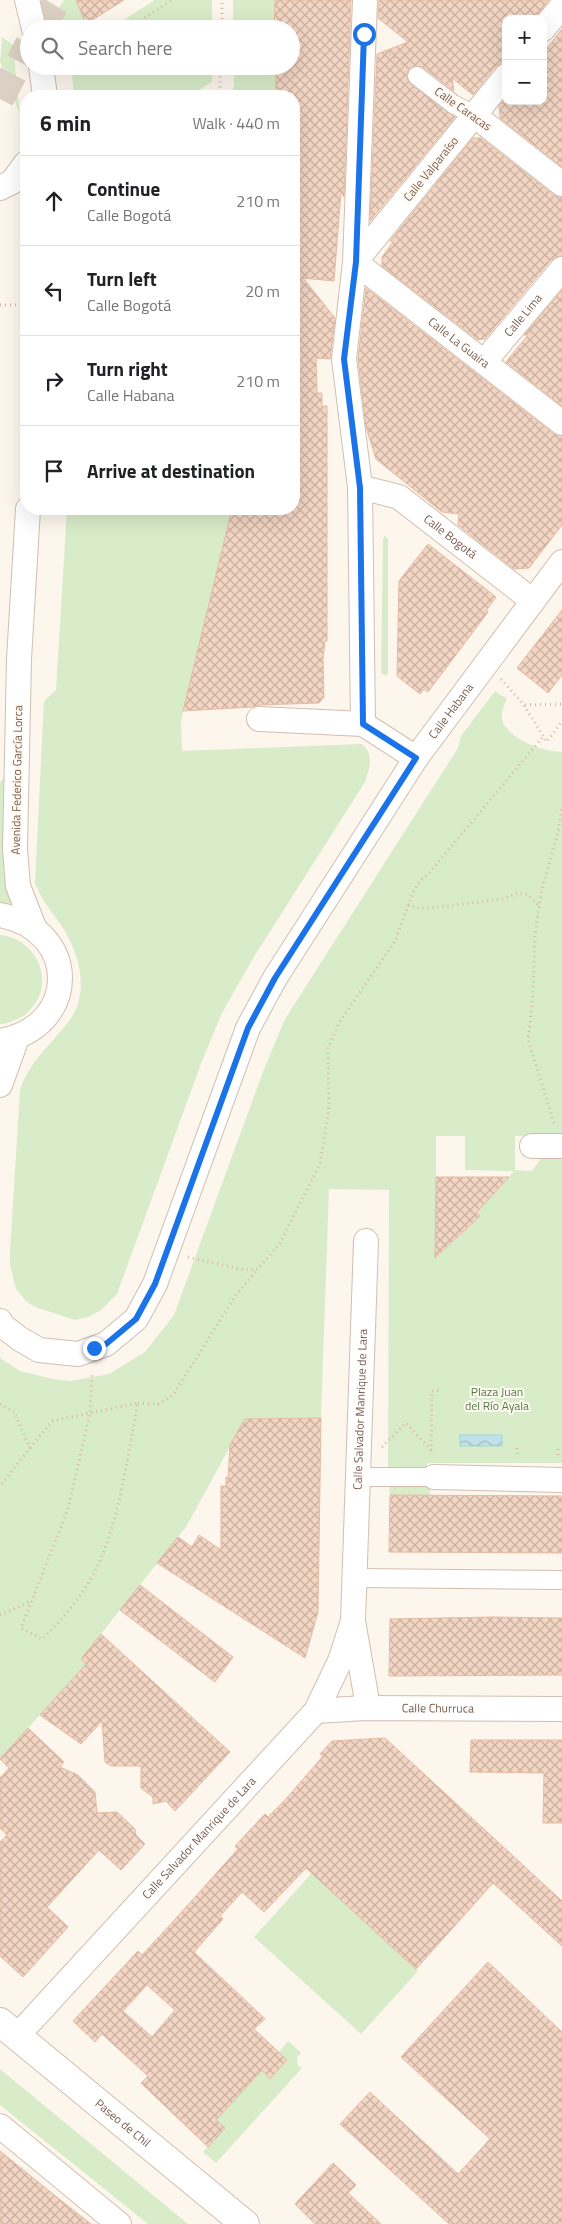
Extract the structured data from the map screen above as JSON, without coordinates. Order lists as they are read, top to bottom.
{
  "streets": {
    "street": [
      "Calle Caracas",
      "Calle Valparaíso",
      "Calle Lima",
      "Calle La Guaira",
      "Calle Bogotá",
      "Calle Habana",
      "Avenida Federico García Lorca",
      "Calle Salvador Manrique de Lara",
      "Calle Churruca",
      "Paseo de Chil"
    ]
  },
  "crossings": [
    ["Calle Caracas", "Calle Valparaíso"],
    ["Calle Valparaíso", "Calle La Guaira"],
    ["Calle Lima", "Calle La Guaira"],
    ["Calle Bogotá", "Calle Habana"],
    ["Calle Salvador Manrique de Lara", "Calle Churruca"],
    ["Calle Salvador Manrique de Lara", "Paseo de Chil"]
  ],
  "parks": ["Plaza Juan del Río Ayala"],
  "page": {
    "map_buttons": ["+", "−"],
    "search": "Search here",
    "heading": ["6 min", "Walk · 440 m"],
    "list": [
      ["Continue", "Calle Bogotá", "210 m"],
      ["Turn left", "Calle Bogotá", "20 m"],
      ["Turn right", "Calle Habana", "210 m"],
      "Arrive at destination"
    ]
  }
}
